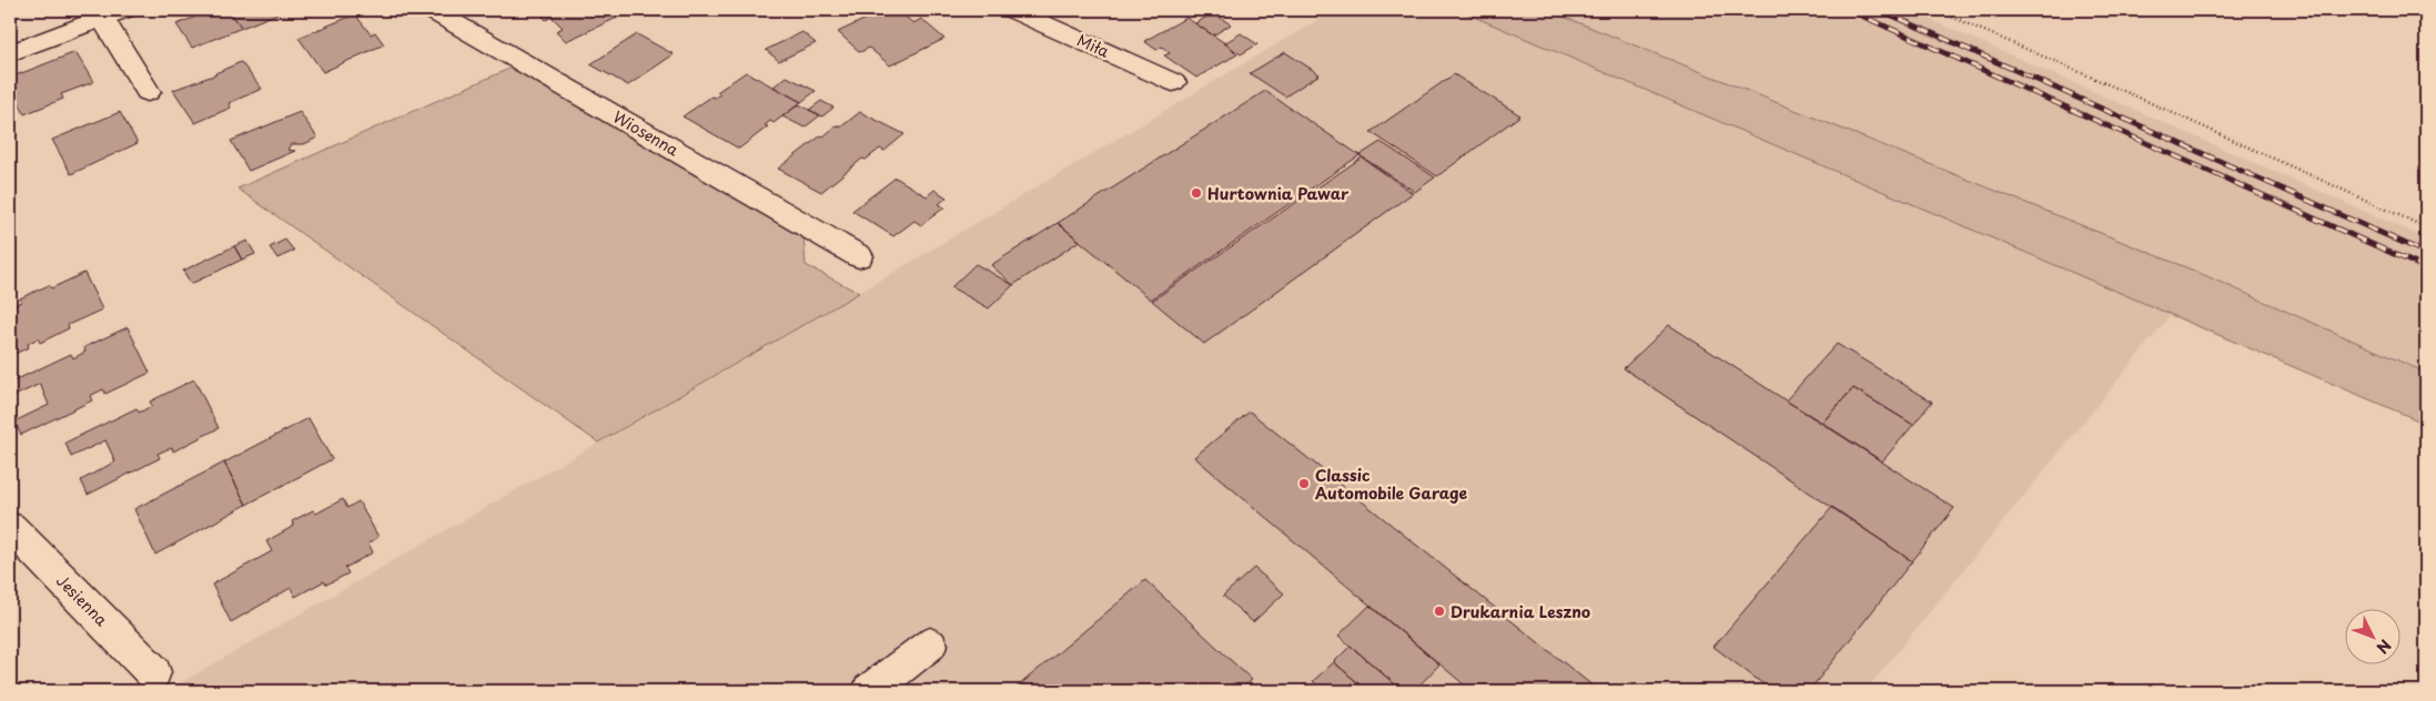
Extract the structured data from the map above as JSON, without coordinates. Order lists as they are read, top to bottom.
{
  "streets": {
    "street": ["Miła", "Wiosenna", "Jesienna"]
  },
  "places": ["Hurtownia Pawar", "Classic Automobile Garage", "Drukarnia Leszno"],
  "north": "bottom right"
}
